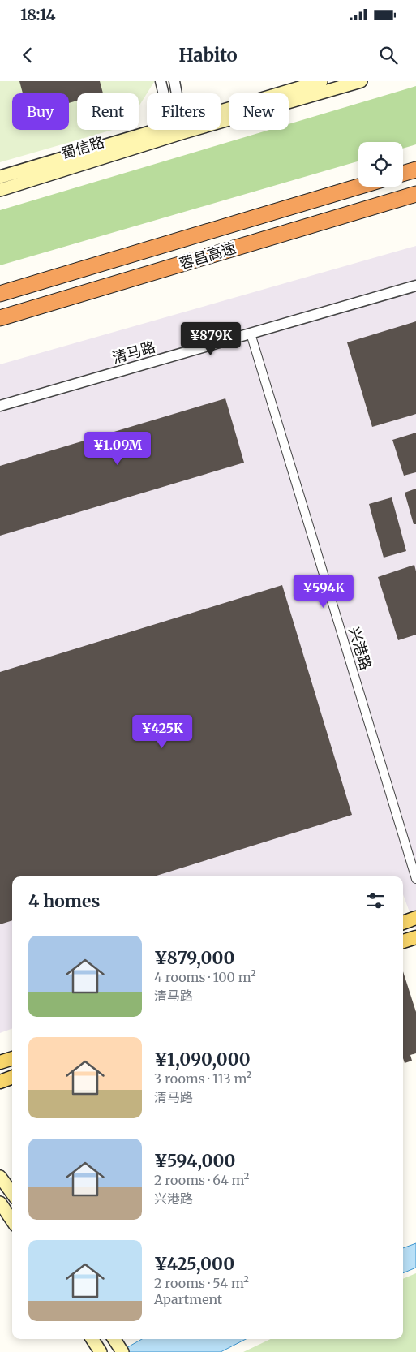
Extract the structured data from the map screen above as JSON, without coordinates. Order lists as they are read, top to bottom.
{
  "streets": {
    "highway": ["蓉昌高速"],
    "main road": ["蜀信路"],
    "street": ["清马路", "兴港路"]
  },
  "crossings": [
    ["清马路", "兴港路"]
  ],
  "page": {
    "status": "18:14",
    "header": "Habito",
    "chip": [
      "Buy",
      "Rent",
      "Filters",
      "New"
    ],
    "price": [
      "¥879K",
      "¥1.09M",
      "¥594K",
      "¥425K"
    ],
    "heading": "4 homes",
    "list": [
      {
        "name": "¥879,000",
        "note": "4 rooms · 100 m² · 清马路"
      },
      {
        "name": "¥1,090,000",
        "note": "3 rooms · 113 m² · 清马路"
      },
      {
        "name": "¥594,000",
        "note": "2 rooms · 64 m² · 兴港路"
      },
      {
        "name": "¥425,000",
        "note": "2 rooms · 54 m² · Apartment"
      }
    ]
  }
}
